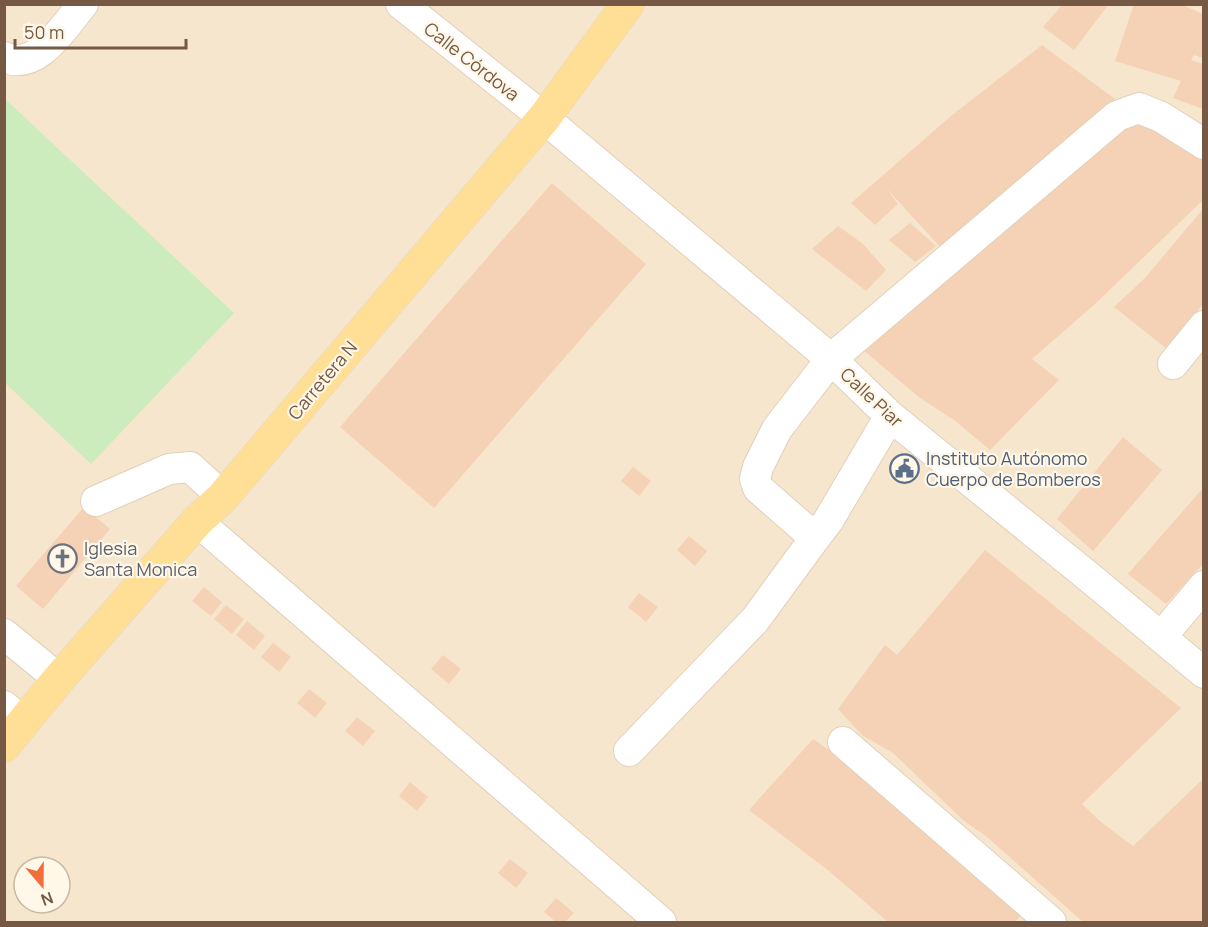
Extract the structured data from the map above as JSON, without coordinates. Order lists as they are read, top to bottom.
{
  "streets": {
    "main road": ["Carretera N"],
    "street": ["Calle Córdova", "Calle Piar"]
  },
  "crossings": [
    ["Calle Córdova", "Carretera N"],
    ["Calle Córdova", "Calle Piar"],
    ["Carretera N", "Calle Piar"]
  ],
  "places": {
    "public building": ["Instituto Autónomo Cuerpo de Bomberos"],
    "church": ["Iglesia Santa Monica"]
  },
  "scale_bar": "50 m",
  "north": "bottom"
}
